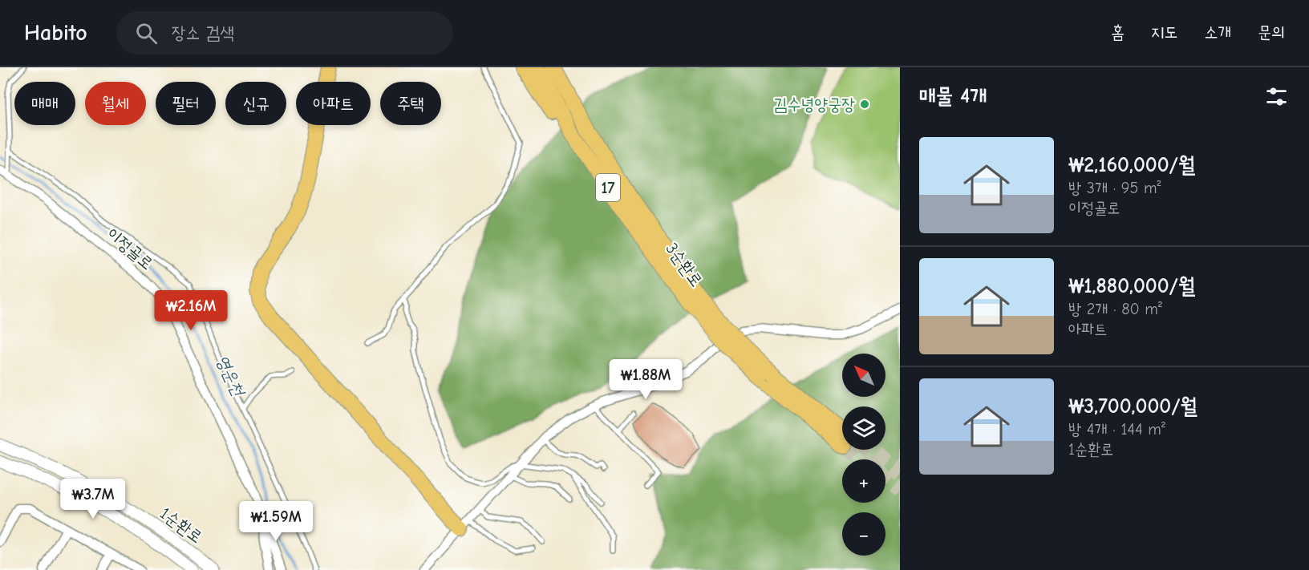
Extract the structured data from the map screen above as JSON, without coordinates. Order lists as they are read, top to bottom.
{
  "streets": {
    "highway": ["17", "3순환로"],
    "street": ["이정골로", "1순환로"]
  },
  "water": ["영운천"],
  "places": ["김수녕양궁장"],
  "north": "top left",
  "page": {
    "header": "Habito",
    "search": "장소 검색",
    "nav": [
      "홈",
      "지도",
      "소개",
      "문의"
    ],
    "heading": "매물 4개",
    "chip": [
      "매매",
      "월세",
      "필터",
      "신규",
      "아파트",
      "주택"
    ],
    "list": [
      {
        "name": "₩2,160,000/월",
        "note": "방 3개 · 95 m² · 이정골로"
      },
      {
        "name": "₩1,880,000/월",
        "note": "방 2개 · 80 m² · 아파트"
      },
      {
        "name": "₩3,700,000/월",
        "note": "방 4개 · 144 m² · 1순환로"
      }
    ],
    "price": [
      "₩2.16M",
      "₩1.88M",
      "₩3.7M",
      "₩1.59M"
    ],
    "map_buttons": ["+", "−"]
  }
}
